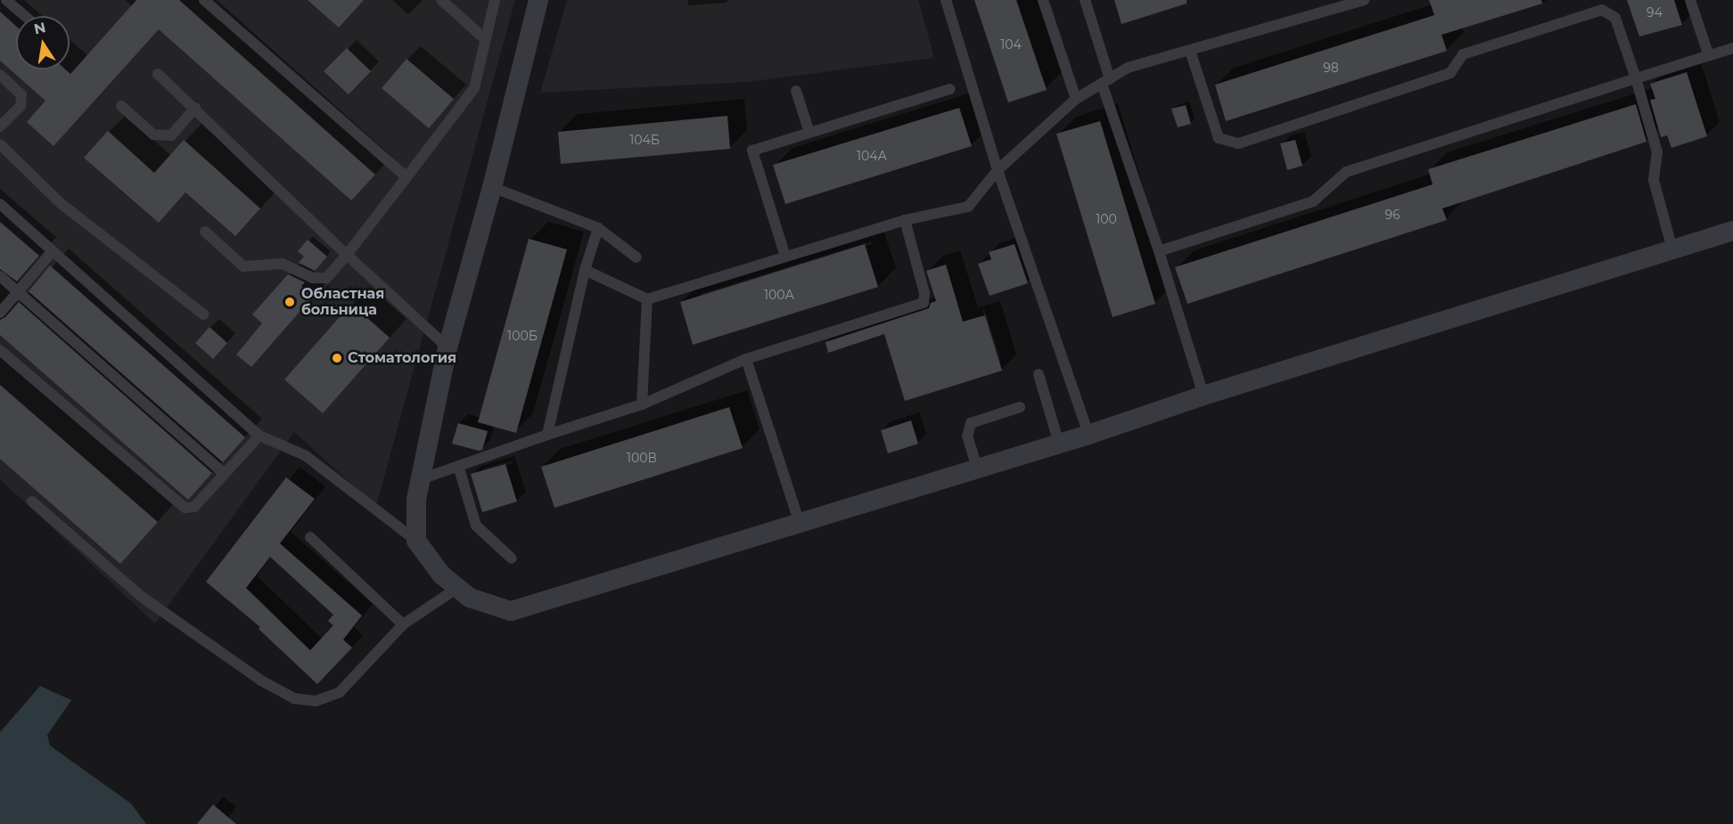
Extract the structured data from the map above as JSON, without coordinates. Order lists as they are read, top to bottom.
{
  "places": ["Областная больница", "Стоматология"],
  "house_numbers": [
    "94",
    "104",
    "98",
    "104Б",
    "104А",
    "96",
    "100",
    "100А",
    "100Б",
    "100В"
  ],
  "north": "top"
}
